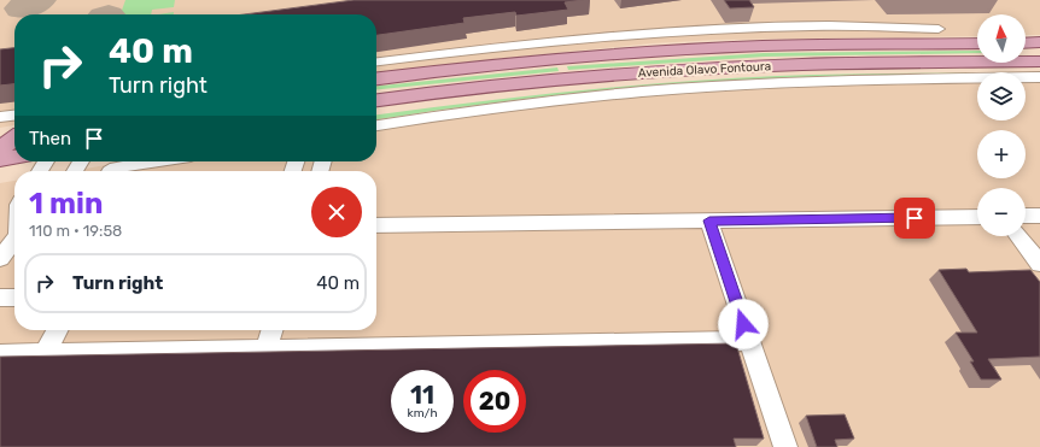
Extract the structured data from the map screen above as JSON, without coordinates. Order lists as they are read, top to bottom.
{
  "streets": {
    "main road": ["Avenida Olavo Fontoura"]
  },
  "north": "top",
  "page": {
    "map_buttons": ["+", "−"],
    "turn": ["40 m", "Turn right"],
    "then": "Then",
    "heading": ["1 min", "110 m · 19:58"],
    "list": [
      {
        "name": "Turn right",
        "value": "40 m"
      }
    ],
    "speed": "11 km/h",
    "limit": "20"
  }
}
